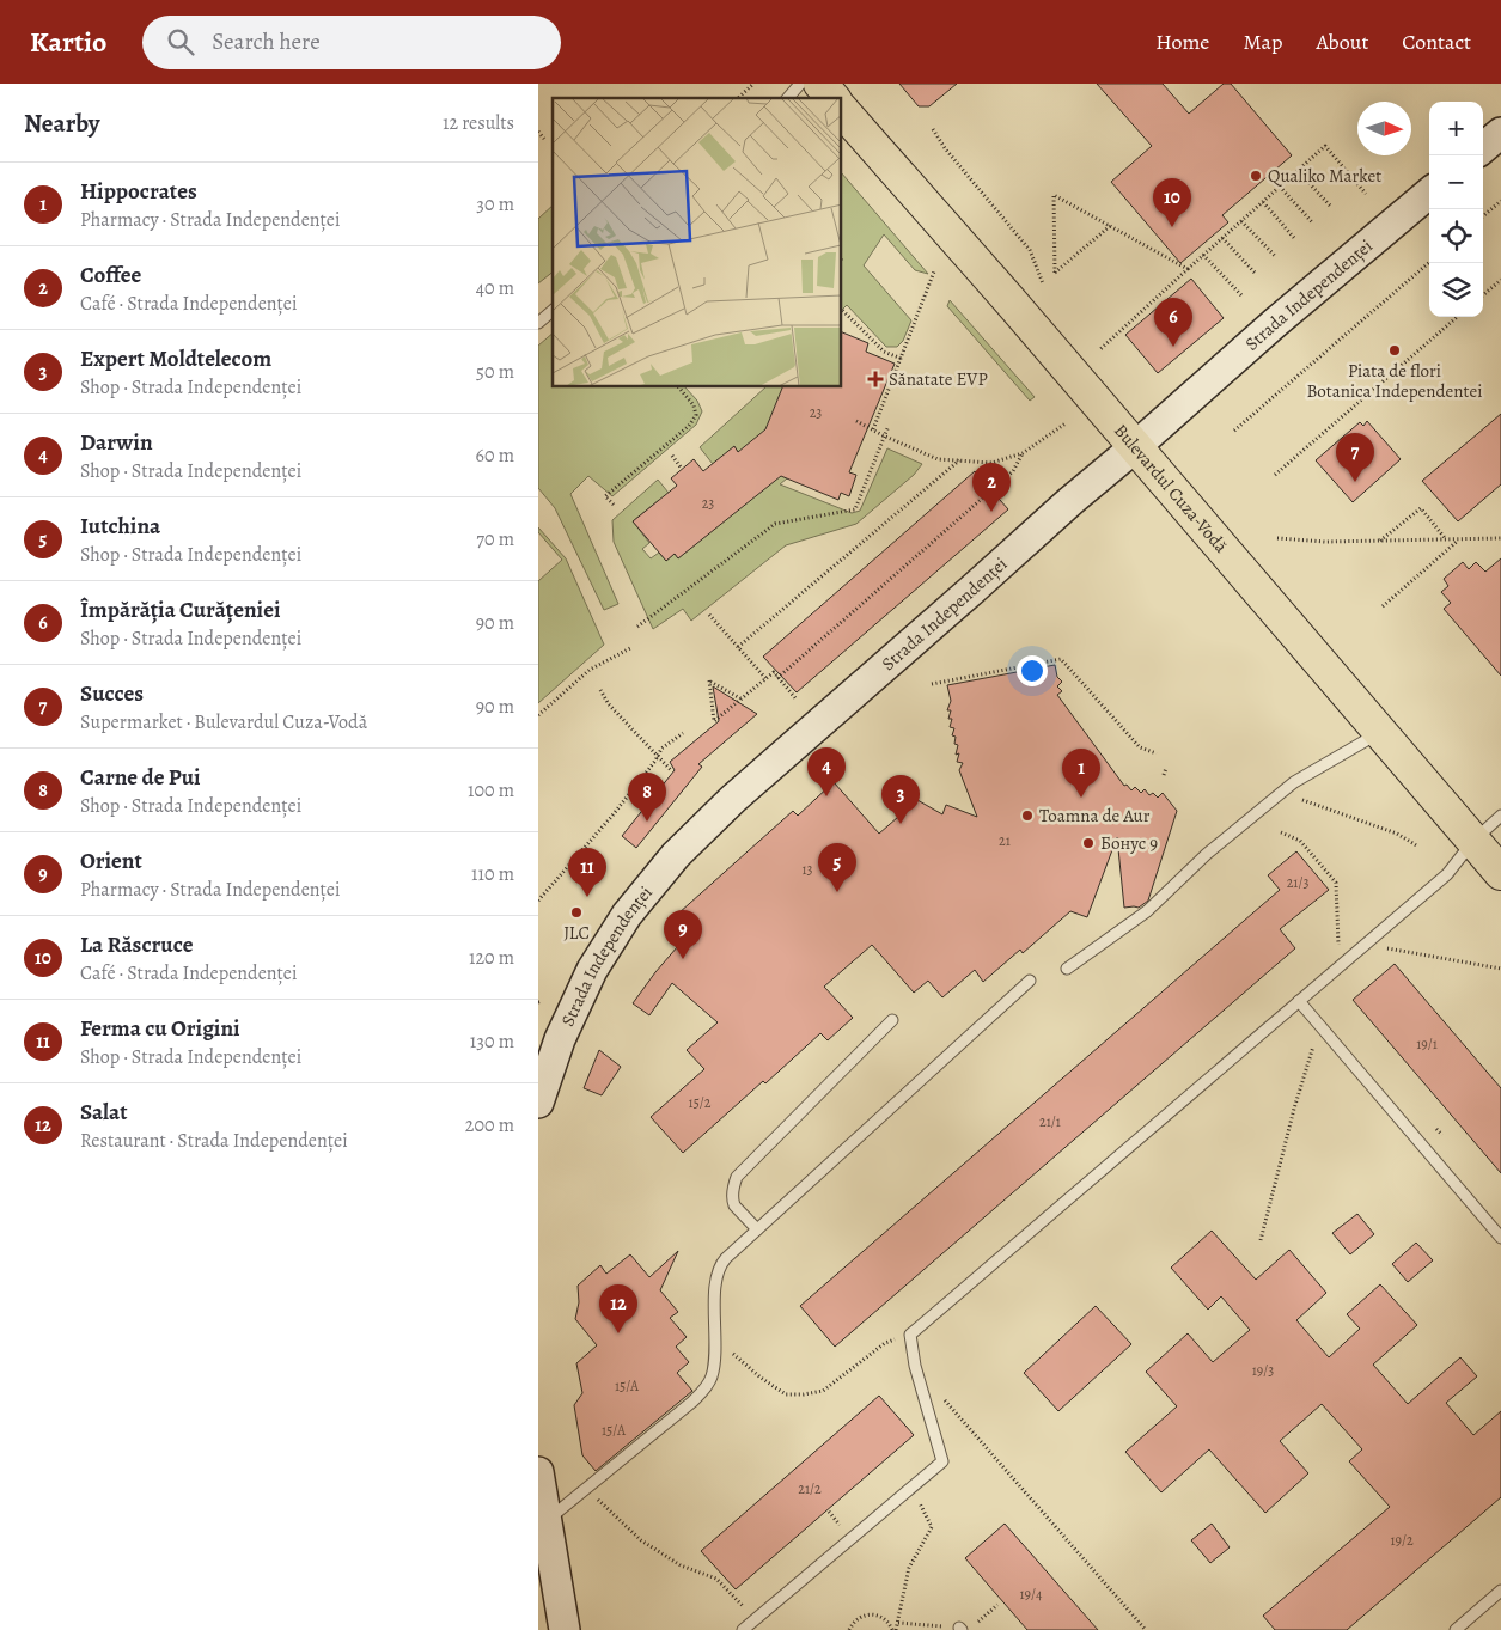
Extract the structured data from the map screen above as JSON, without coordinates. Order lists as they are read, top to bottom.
{
  "streets": {
    "main road": ["Strada Independenței", "Bulevardul Cuza-Vodă"]
  },
  "crossings": [
    ["Strada Independenței", "Bulevardul Cuza-Vodă"]
  ],
  "places": {
    "other": [
      "Qualiko Market",
      "Piata de flori Botanica Independentei",
      "Toamna de Aur",
      "Бонус 9",
      "JLC"
    ],
    "health": ["Sănatate EVP"]
  },
  "house_numbers": [
    "23",
    "23",
    "21",
    "13",
    "21/3",
    "19/1",
    "15/2",
    "21/1",
    "19/3",
    "15/A",
    "15/A",
    "21/2",
    "19/2",
    "19/4"
  ],
  "north": "right",
  "page": {
    "header": "Kartio",
    "search": "Search here",
    "nav": [
      "Home",
      "Map",
      "About",
      "Contact"
    ],
    "heading": ["Nearby", "12 results"],
    "map_buttons": ["+", "−"],
    "list": [
      {
        "mark": "1",
        "name": "Hippocrates",
        "note": "Pharmacy · Strada Independenței",
        "value": "30 m"
      },
      {
        "mark": "2",
        "name": "Coffee",
        "note": "Café · Strada Independenței",
        "value": "40 m"
      },
      {
        "mark": "3",
        "name": "Expert Moldtelecom",
        "note": "Shop · Strada Independenței",
        "value": "50 m"
      },
      {
        "mark": "4",
        "name": "Darwin",
        "note": "Shop · Strada Independenței",
        "value": "60 m"
      },
      {
        "mark": "5",
        "name": "Iutchina",
        "note": "Shop · Strada Independenței",
        "value": "70 m"
      },
      {
        "mark": "6",
        "name": "Împărăția Curățeniei",
        "note": "Shop · Strada Independenței",
        "value": "90 m"
      },
      {
        "mark": "7",
        "name": "Succes",
        "note": "Supermarket · Bulevardul Cuza-Vodă",
        "value": "90 m"
      },
      {
        "mark": "8",
        "name": "Carne de Pui",
        "note": "Shop · Strada Independenței",
        "value": "100 m"
      },
      {
        "mark": "9",
        "name": "Orient",
        "note": "Pharmacy · Strada Independenței",
        "value": "110 m"
      },
      {
        "mark": "10",
        "name": "La Răscruce",
        "note": "Café · Strada Independenței",
        "value": "120 m"
      },
      {
        "mark": "11",
        "name": "Ferma cu Origini",
        "note": "Shop · Strada Independenței",
        "value": "130 m"
      },
      {
        "mark": "12",
        "name": "Salat",
        "note": "Restaurant · Strada Independenței",
        "value": "200 m"
      }
    ],
    "pins": [
      "10",
      "6",
      "7",
      "2",
      "4",
      "1",
      "8",
      "3",
      "5",
      "11",
      "9",
      "12"
    ]
  }
}
